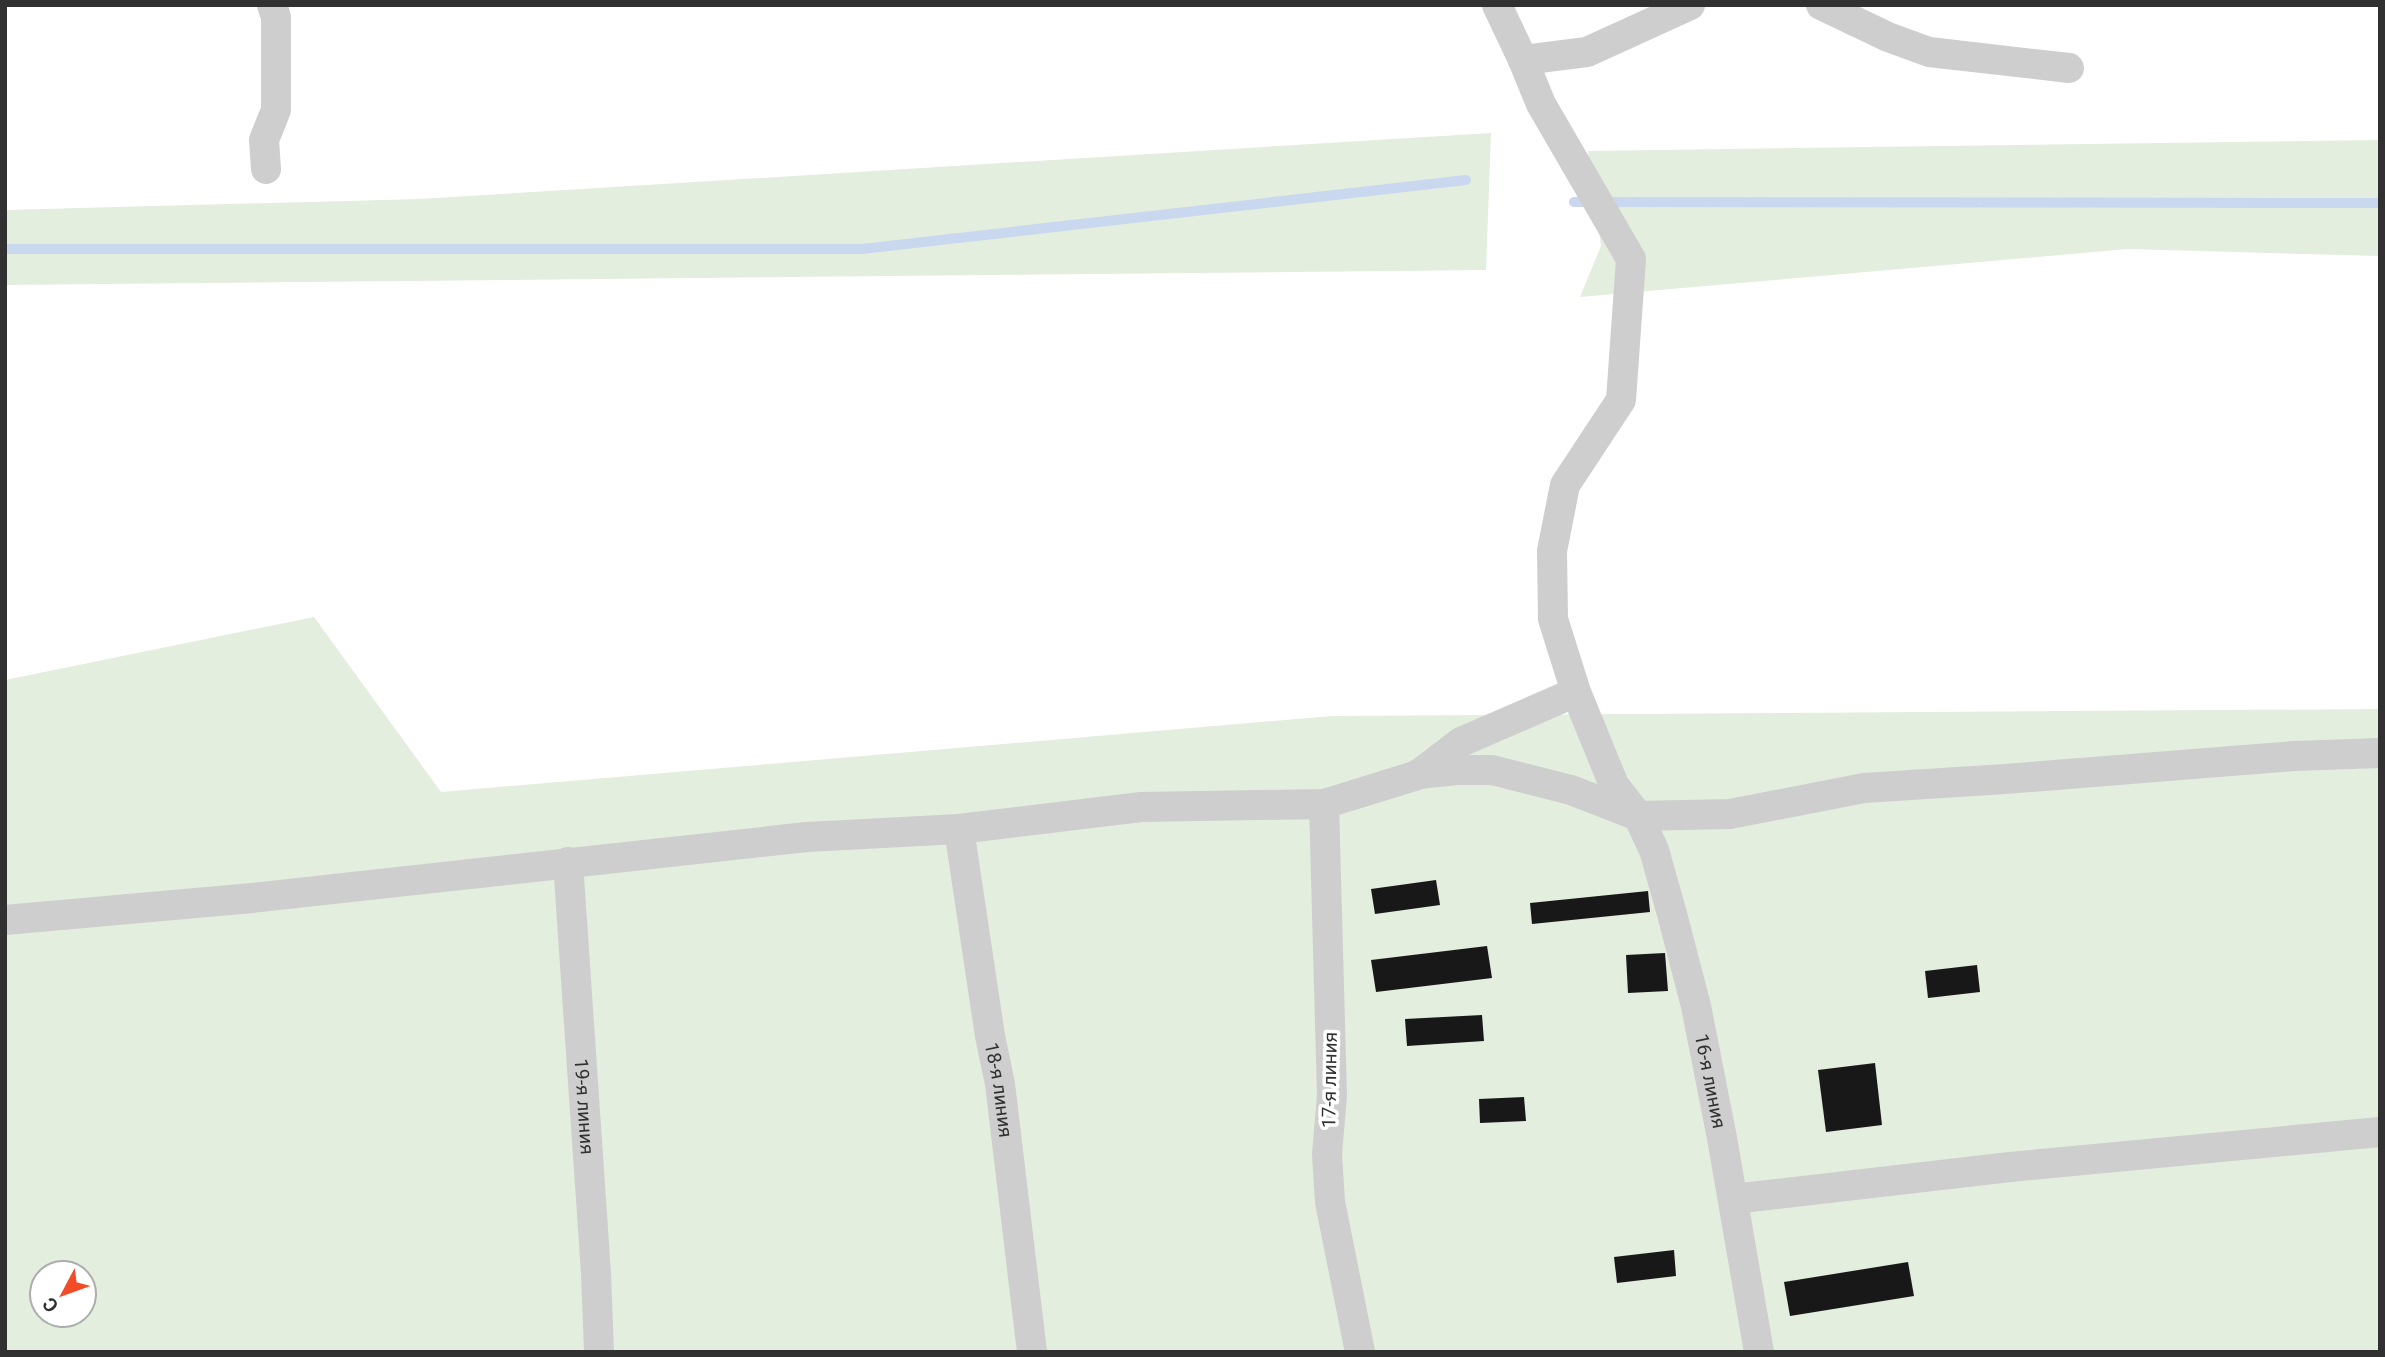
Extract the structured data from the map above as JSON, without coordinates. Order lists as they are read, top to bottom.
{
  "streets": {
    "street": [
      "17-я линия",
      "16-я линия",
      "18-я линия",
      "19-я линия"
    ]
  },
  "north": "bottom left"
}
